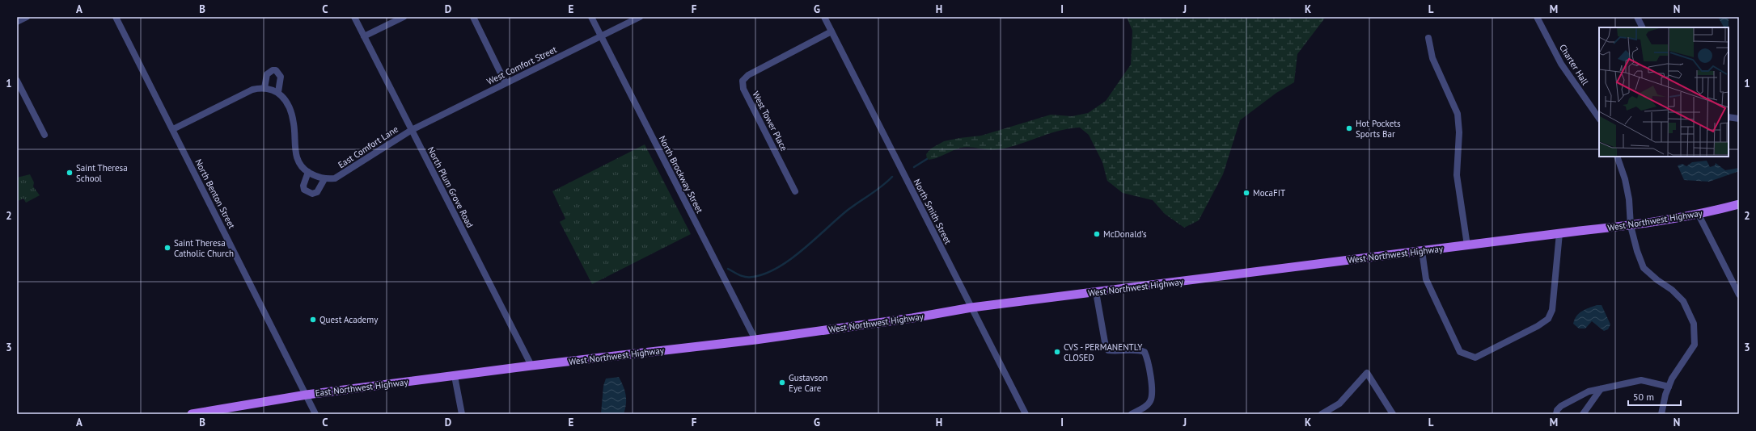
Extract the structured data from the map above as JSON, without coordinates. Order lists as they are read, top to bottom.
{
  "streets": {
    "main road": ["West Northwest Highway", "East Northwest Highway"],
    "street": [
      "Charter Hall",
      "West Comfort Street",
      "West Tower Place",
      "East Comfort Lane",
      "North Brockway Street",
      "North Plum Grove Road",
      "North Benton Street",
      "North Smith Street"
    ]
  },
  "crossings": [
    ["West Comfort Street", "East Comfort Lane"],
    ["West Comfort Street", "North Brockway Street"],
    ["West Comfort Street", "North Plum Grove Road"],
    ["West Tower Place", "North Smith Street"],
    ["East Comfort Lane", "North Plum Grove Road"],
    ["North Brockway Street", "West Northwest Highway"],
    ["North Plum Grove Road", "West Northwest Highway"],
    ["North Plum Grove Road", "East Northwest Highway"],
    ["North Benton Street", "East Northwest Highway"],
    ["North Smith Street", "West Northwest Highway"],
    ["West Northwest Highway", "East Northwest Highway"]
  ],
  "places": [
    "Hot Pockets Sports Bar",
    "Saint Theresa School",
    "MocaFIT",
    "McDonald's",
    "Saint Theresa Catholic Church",
    "Quest Academy",
    "CVS - PERMANENTLY CLOSED",
    "Gustavson Eye Care"
  ],
  "scale_bar": "50 m",
  "grid": {
    "columns": [
      "A",
      "B",
      "C",
      "D",
      "E",
      "F",
      "G",
      "H",
      "I",
      "J",
      "K",
      "L",
      "M",
      "N"
    ],
    "rows": ["1", "2", "3"]
  }
}
